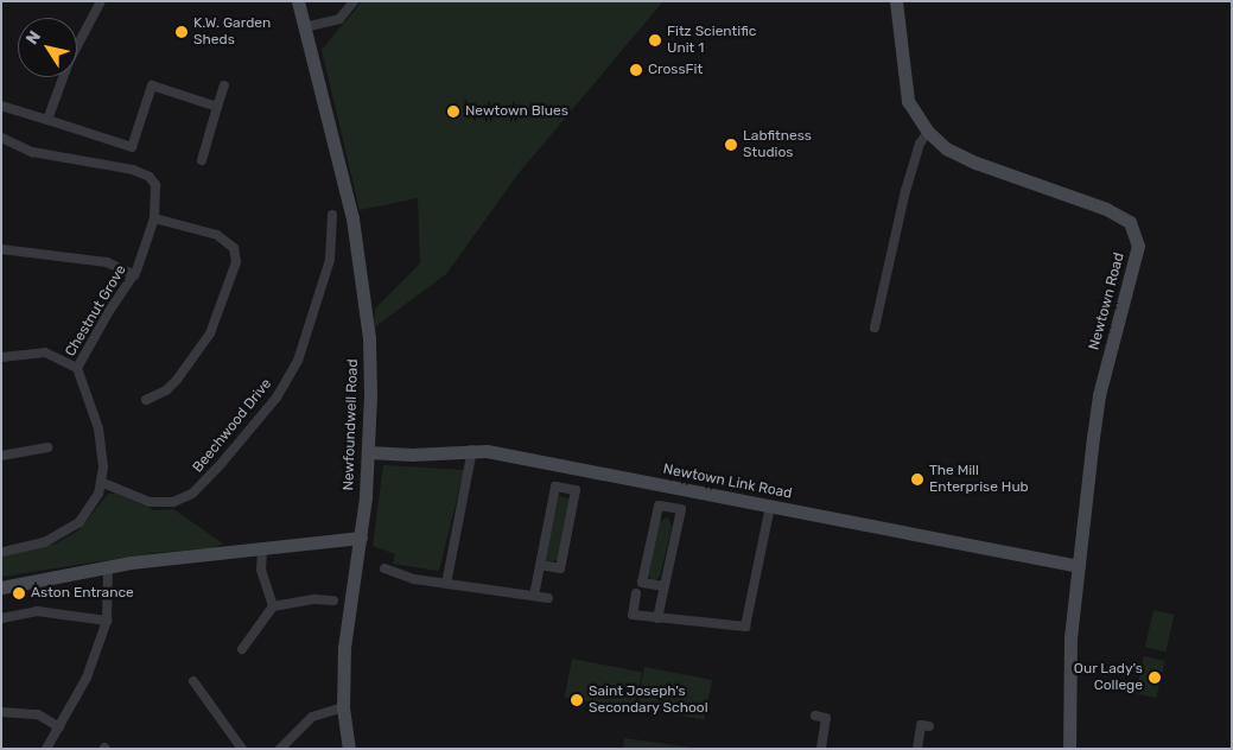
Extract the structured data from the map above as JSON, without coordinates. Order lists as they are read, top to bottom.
{
  "streets": {
    "street": [
      "Newtown Road",
      "Chestnut Grove",
      "Newfoundwell Road",
      "Beechwood Drive",
      "Newtown Link Road"
    ]
  },
  "crossings": [
    ["Newtown Road", "Newtown Link Road"],
    ["Newfoundwell Road", "Newtown Link Road"]
  ],
  "places": [
    "K.W. Garden Sheds",
    "Fitz Scientific Unit 1",
    "CrossFit",
    "Newtown Blues",
    "Labfitness Studios",
    "The Mill Enterprise Hub",
    "Aston Entrance",
    "Our Lady's College",
    "Saint Joseph's Secondary School"
  ],
  "north": "top left"
}
